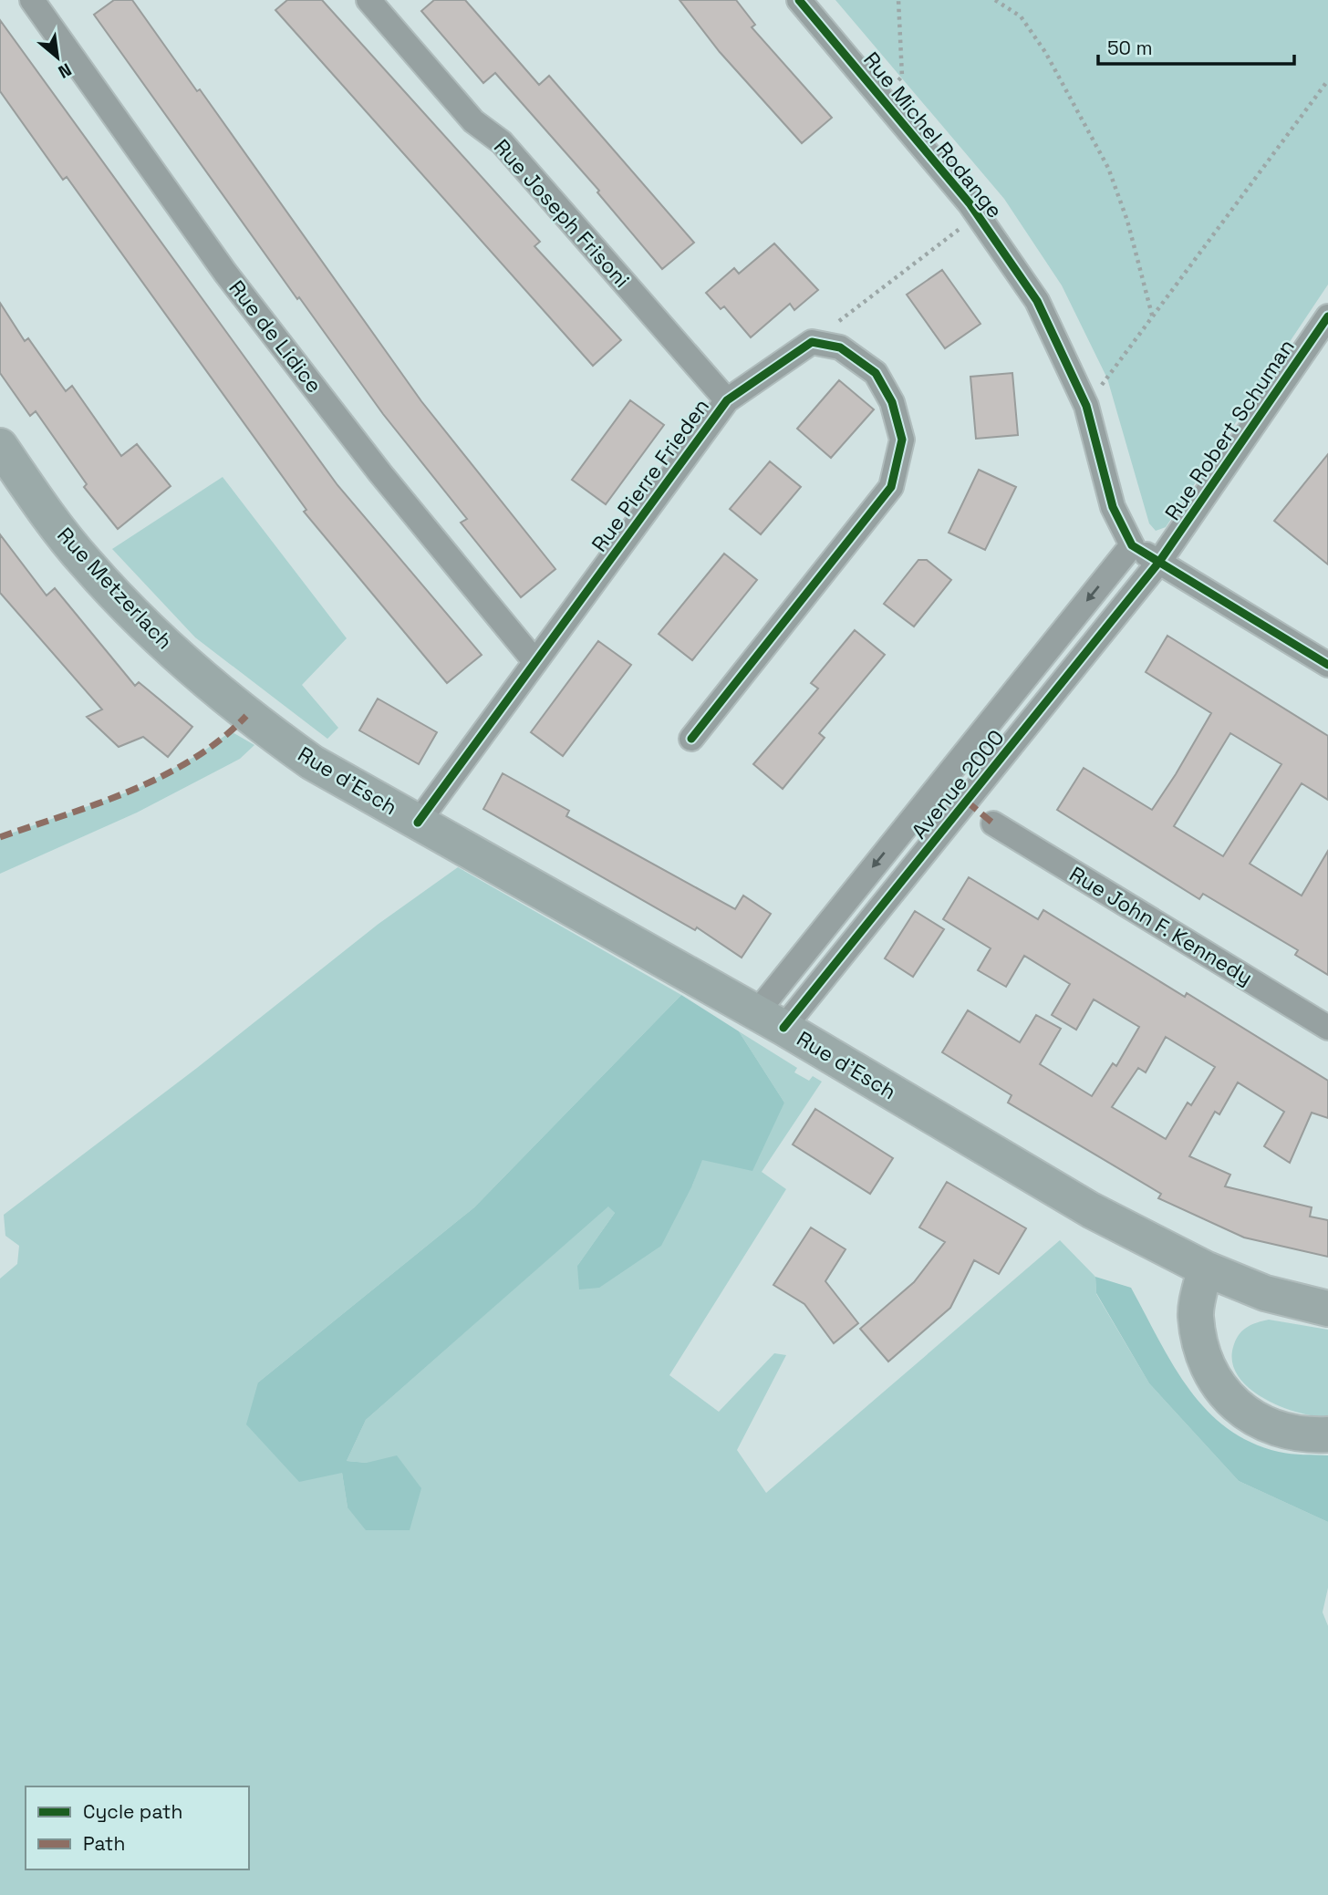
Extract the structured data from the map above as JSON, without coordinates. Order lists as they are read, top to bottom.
{
  "streets": {
    "main road": ["Rue Metzerlach", "Rue d'Esch"],
    "street": [
      "Rue Michel Rodange",
      "Rue Joseph Frisoni",
      "Rue de Lidice",
      "Rue Robert Schuman",
      "Rue Pierre Frieden",
      "Avenue 2000",
      "Rue John F. Kennedy"
    ]
  },
  "crossings": [
    ["Rue Michel Rodange", "Avenue 2000"],
    ["Rue Joseph Frisoni", "Rue Pierre Frieden"],
    ["Rue de Lidice", "Rue Pierre Frieden"],
    ["Rue Robert Schuman", "Avenue 2000"],
    ["Rue Pierre Frieden", "Rue d'Esch"],
    ["Rue Metzerlach", "Rue d'Esch"],
    ["Rue d'Esch", "Avenue 2000"]
  ],
  "legend": ["Cycle path", "Path"],
  "scale_bar": "50 m",
  "north": "bottom right"
}
